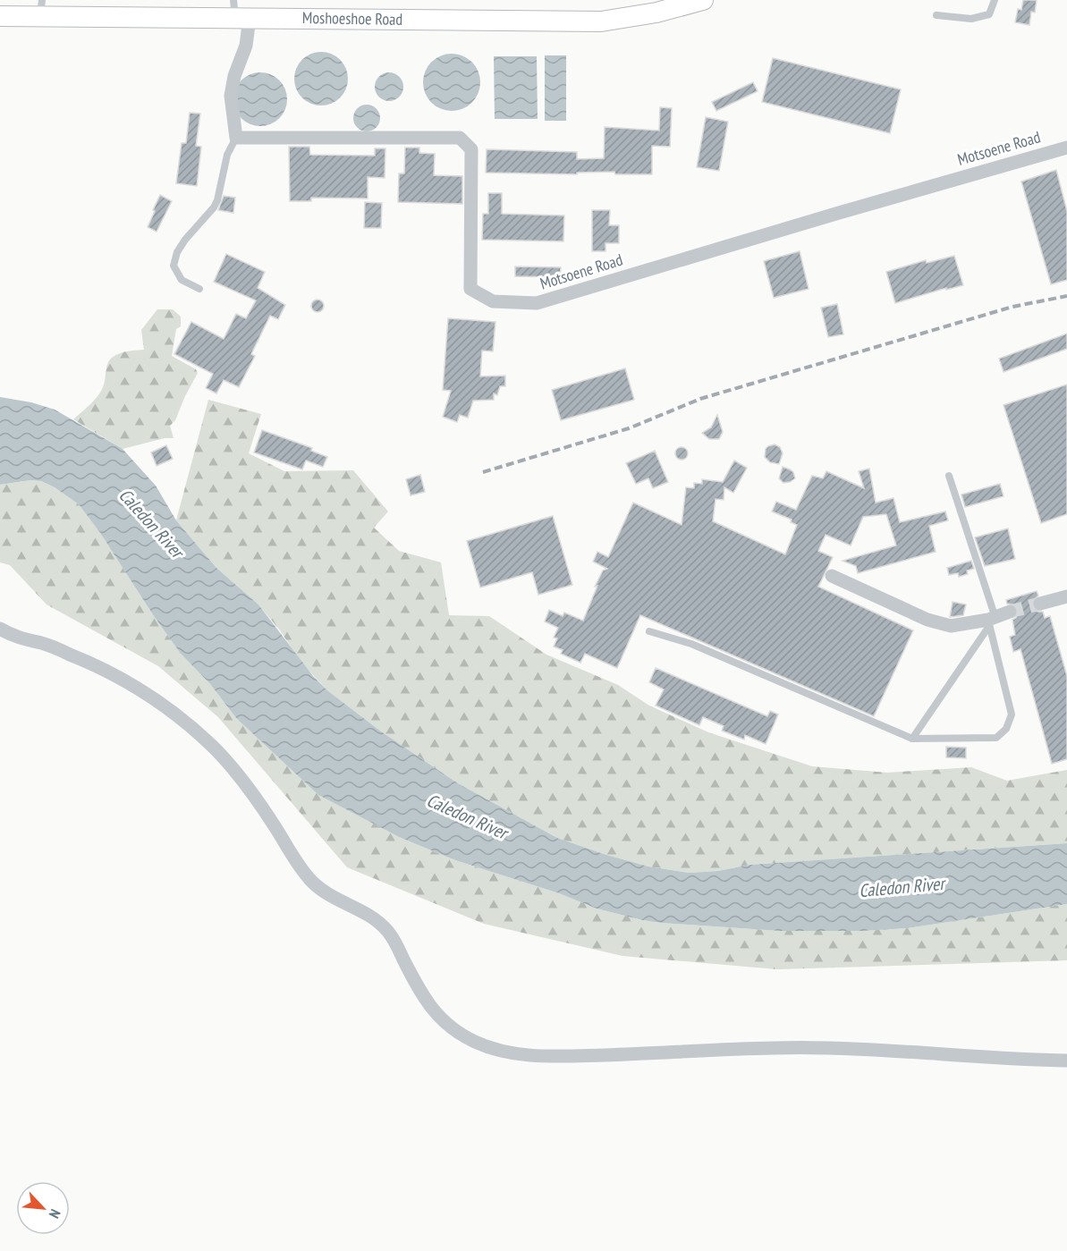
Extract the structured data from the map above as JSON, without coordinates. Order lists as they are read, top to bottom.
{
  "streets": {
    "main road": ["Moshoeshoe Road"],
    "street": ["Motsoene Road"]
  },
  "water": ["Caledon River"],
  "north": "bottom right"
}
